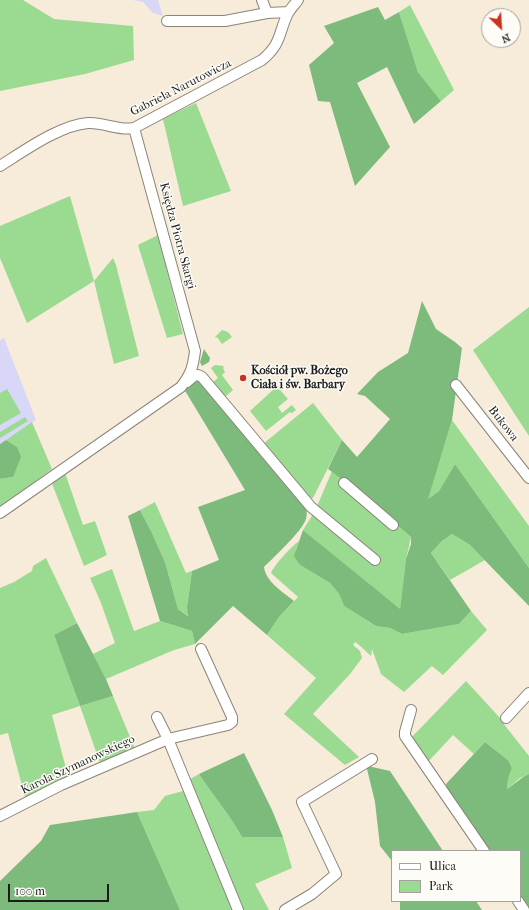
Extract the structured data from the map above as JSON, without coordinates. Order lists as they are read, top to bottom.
{
  "streets": {
    "street": [
      "Gabriela Narutowicza",
      "Księdza Piotra Skargi",
      "Bukowa",
      "Karola Szymanowskiego"
    ]
  },
  "crossings": [
    ["Gabriela Narutowicza", "Księdza Piotra Skargi"]
  ],
  "places": ["Kościół pw. Bożego Ciała i św. Barbary"],
  "legend": ["Ulica", "Park"],
  "scale_bar": "100 m",
  "north": "bottom right"
}
